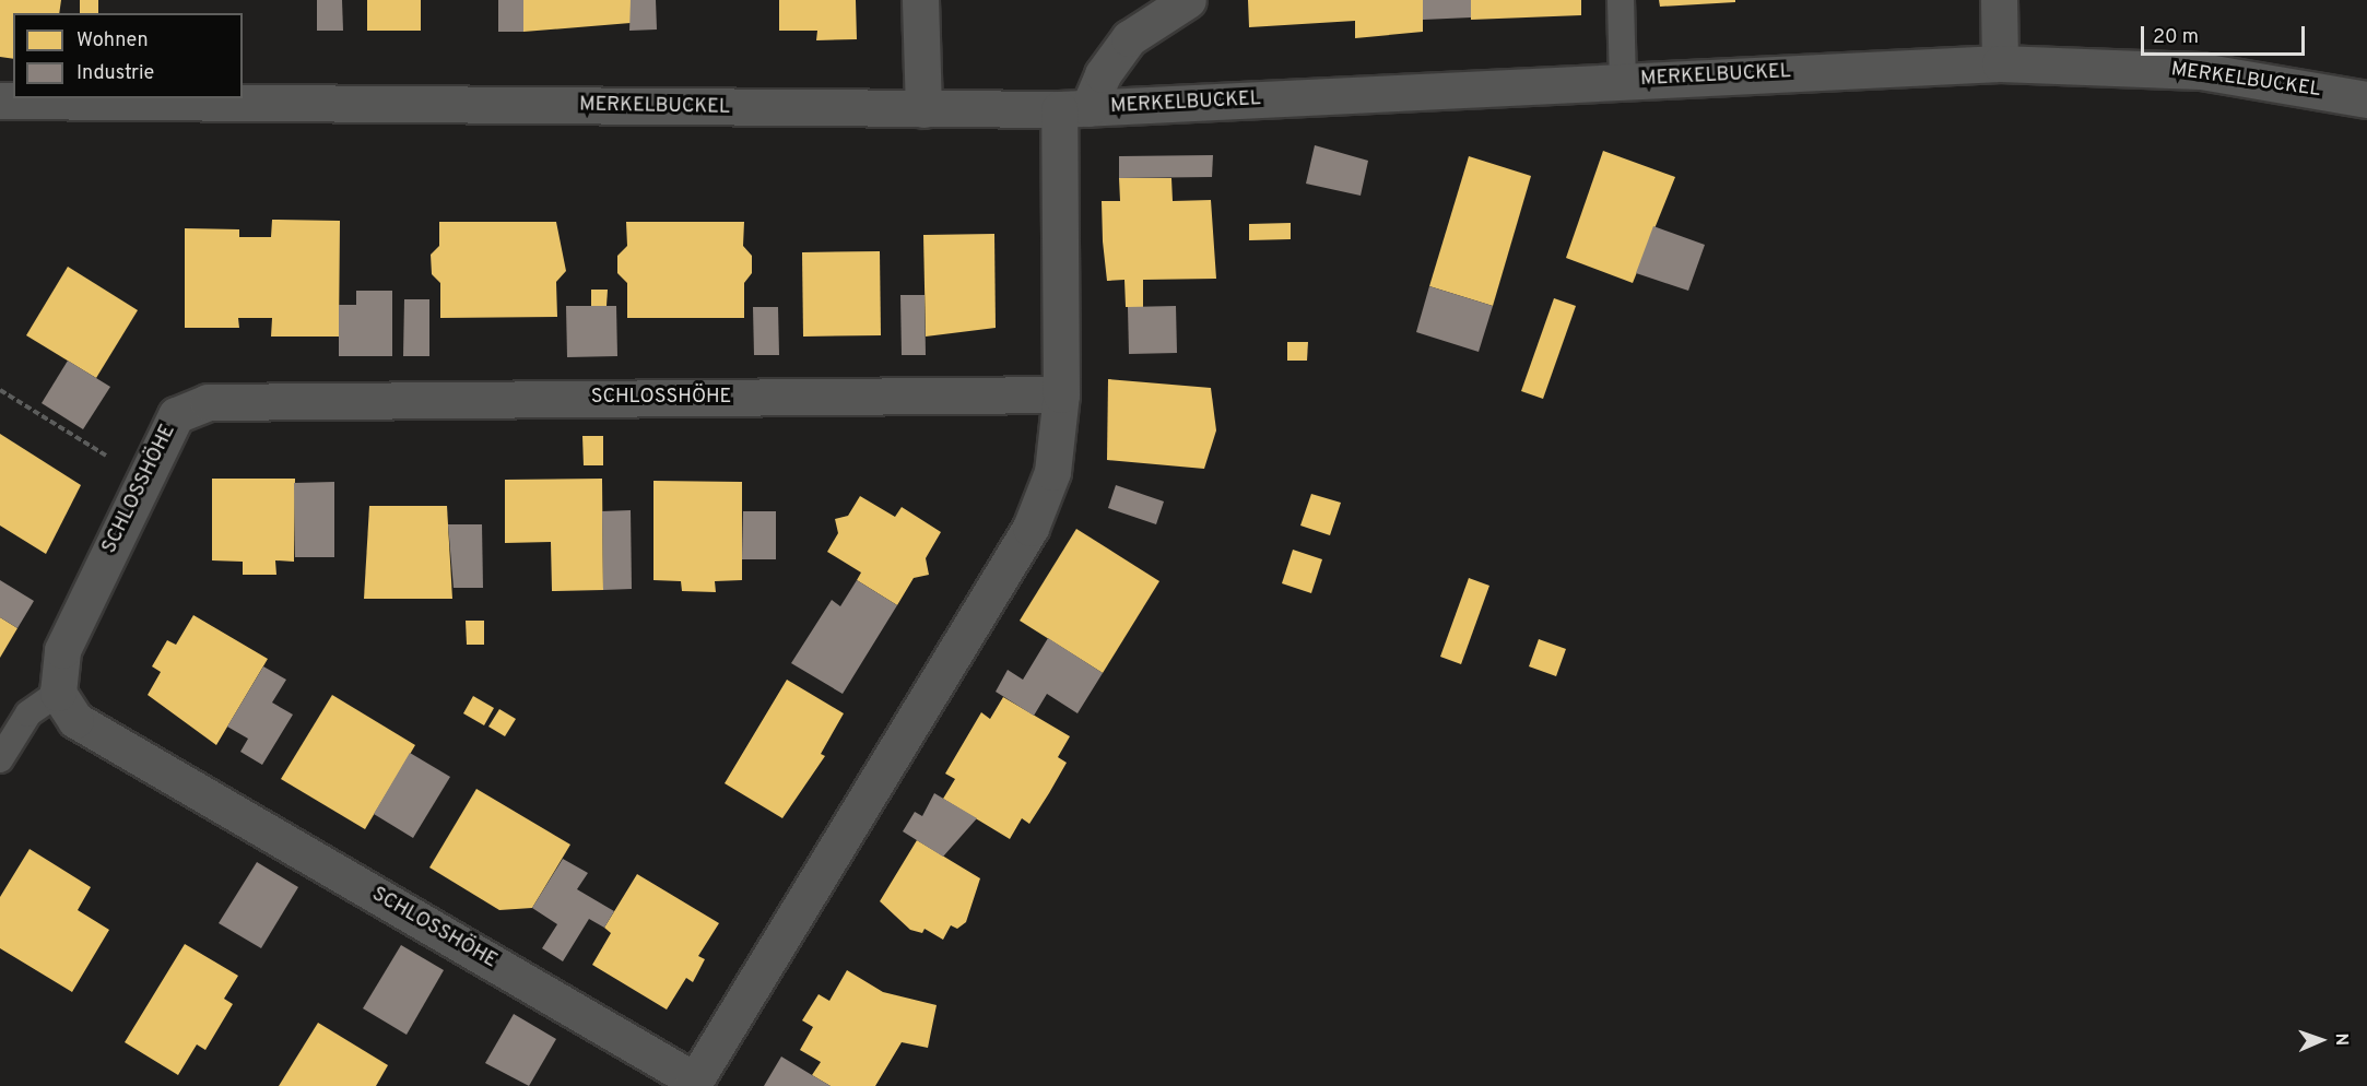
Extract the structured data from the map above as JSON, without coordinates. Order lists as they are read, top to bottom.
{
  "streets": {
    "street": ["MERKELBUCKEL", "SCHLOSSHÖHE"]
  },
  "crossings": [
    ["MERKELBUCKEL", "SCHLOSSHÖHE"]
  ],
  "legend": ["Wohnen", "Industrie"],
  "scale_bar": "20 m",
  "north": "right"
}
